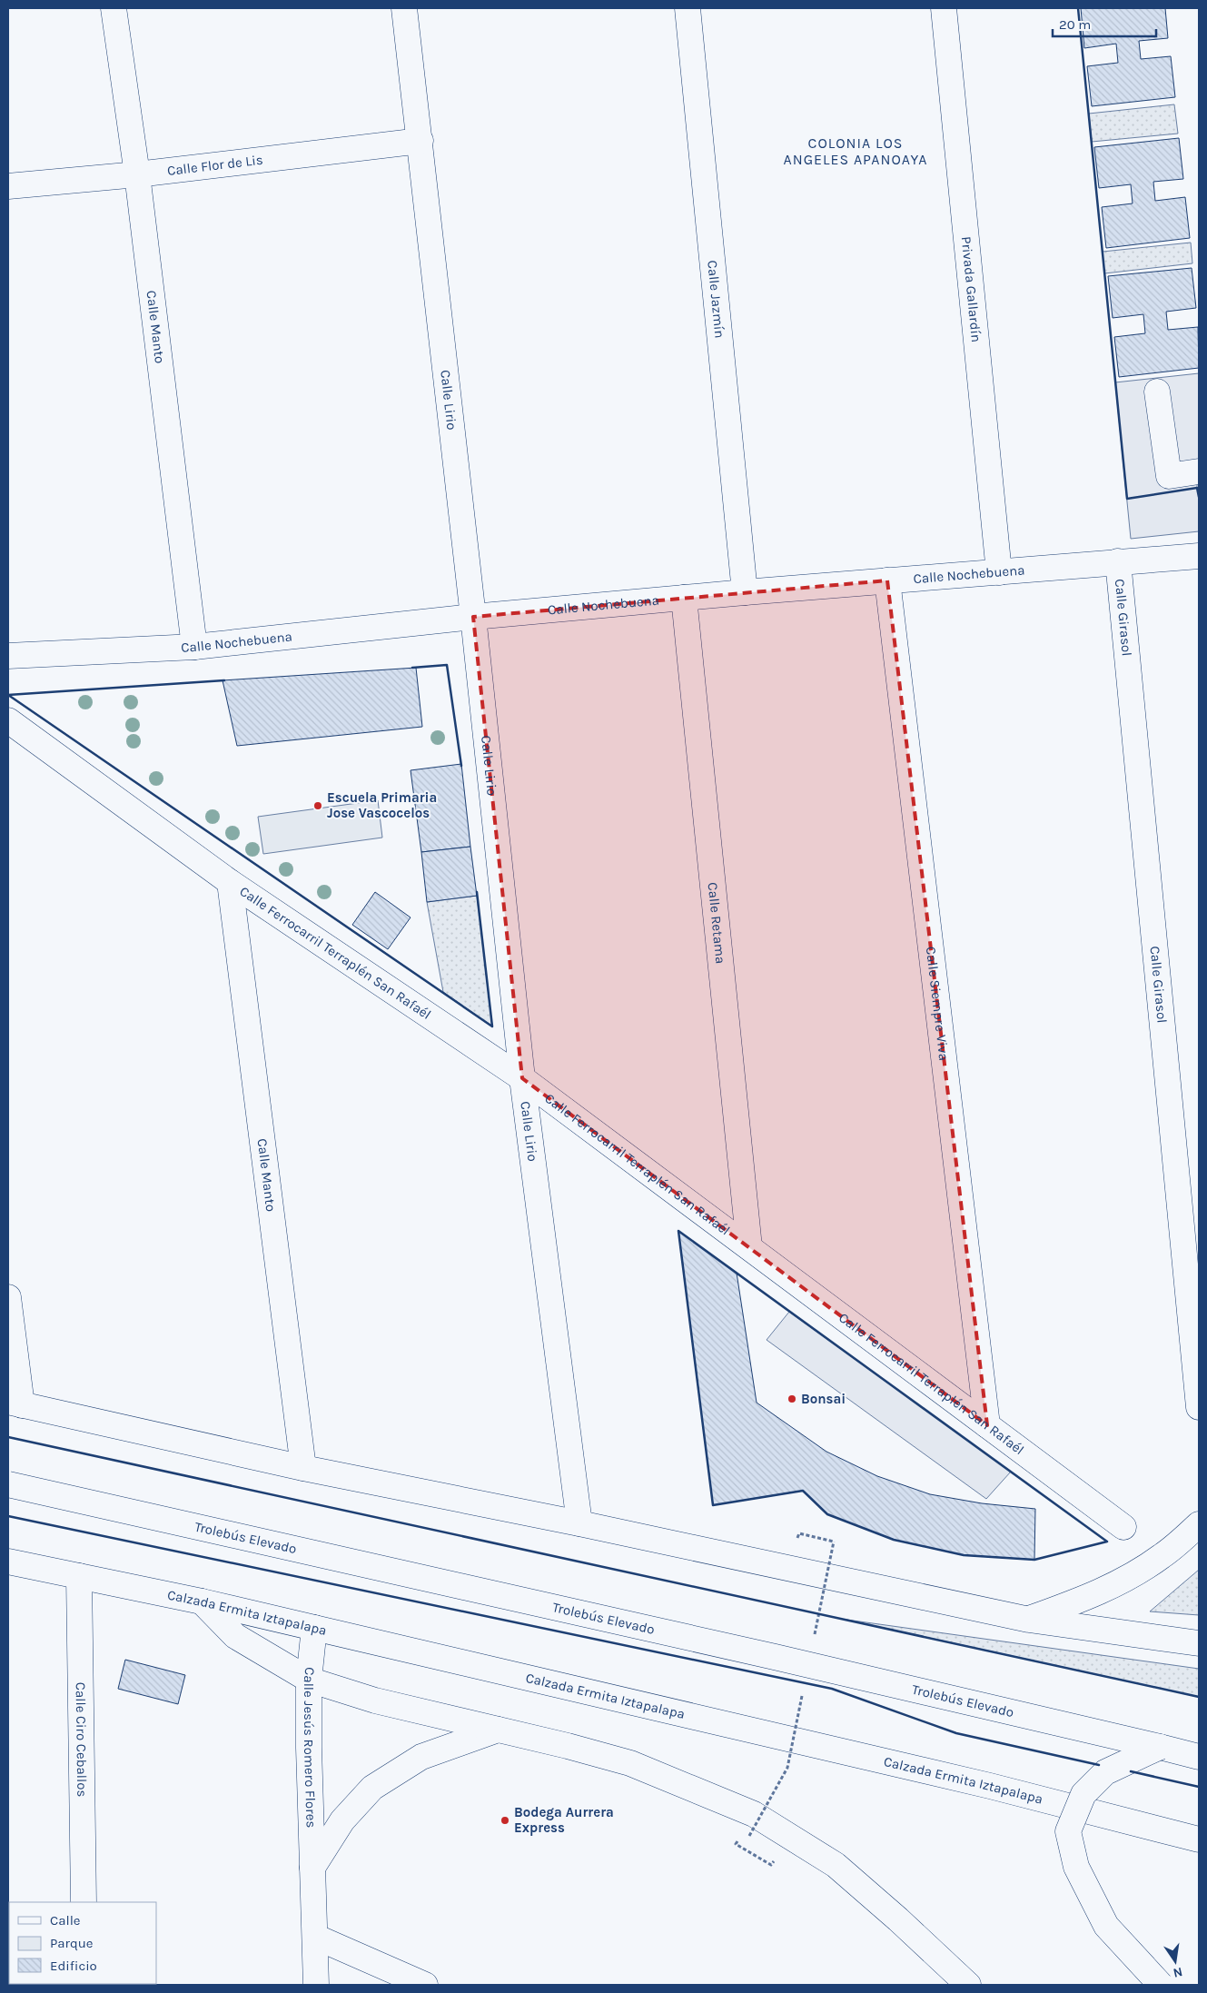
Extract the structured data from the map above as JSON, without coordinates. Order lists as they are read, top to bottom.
{
  "streets": {
    "street": [
      "Calle Flor de Lis",
      "Privada Gallardín",
      "Calle Jazmín",
      "Calle Manto",
      "Calle Lirio",
      "Calle Nochebuena",
      "Calle Girasol",
      "Calle Retama",
      "Calle Ferrocarril Terraplén San Rafaél",
      "Calle Siempre Viva",
      "Trolebús Elevado",
      "Calzada Ermita Iztapalapa",
      "Calle Ciro Ceballos",
      "Calle Jesús Romero Flores"
    ]
  },
  "crossings": [
    ["Calle Flor de Lis", "Calle Manto"],
    ["Calle Flor de Lis", "Calle Lirio"],
    ["Privada Gallardín", "Calle Nochebuena"],
    ["Calle Jazmín", "Calle Nochebuena"],
    ["Calle Manto", "Calle Nochebuena"],
    ["Calle Manto", "Calle Ferrocarril Terraplén San Rafaél"],
    ["Calle Lirio", "Calle Nochebuena"],
    ["Calle Lirio", "Calle Ferrocarril Terraplén San Rafaél"],
    ["Calle Nochebuena", "Calle Girasol"],
    ["Calle Nochebuena", "Calle Retama"],
    ["Calle Nochebuena", "Calle Siempre Viva"],
    ["Calle Retama", "Calle Ferrocarril Terraplén San Rafaél"],
    ["Calle Ferrocarril Terraplén San Rafaél", "Calle Siempre Viva"],
    ["Calzada Ermita Iztapalapa", "Calle Ciro Ceballos"],
    ["Calzada Ermita Iztapalapa", "Calle Jesús Romero Flores"]
  ],
  "districts": ["COLONIA LOS ANGELES APANOAYA"],
  "places": ["Escuela Primaria Jose Vascocelos", "Bonsai", "Bodega Aurrera Express"],
  "legend": ["Calle", "Parque", "Edificio"],
  "scale_bar": "20 m",
  "north": "bottom"
}
